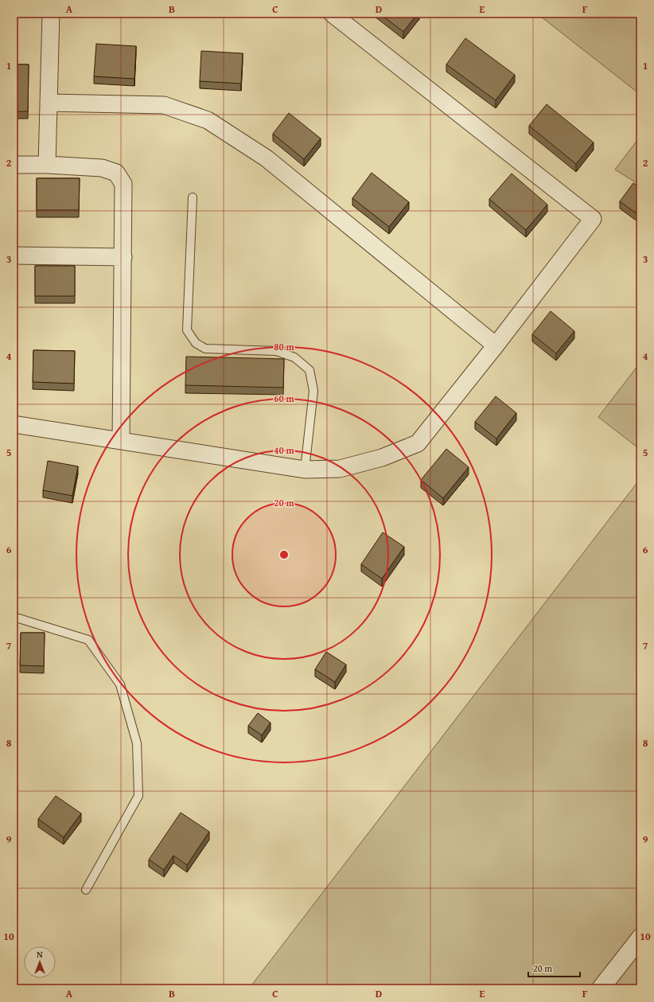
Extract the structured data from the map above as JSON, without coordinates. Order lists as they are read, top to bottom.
{
  "scale_bar": "20 m",
  "north": "top",
  "grid": {
    "columns": [
      "A",
      "B",
      "C",
      "D",
      "E",
      "F"
    ],
    "rows": [
      "1",
      "2",
      "3",
      "4",
      "5",
      "6",
      "7",
      "8",
      "9",
      "10"
    ]
  },
  "rings": [
    "80 m",
    "60 m",
    "40 m",
    "20 m"
  ]
}
